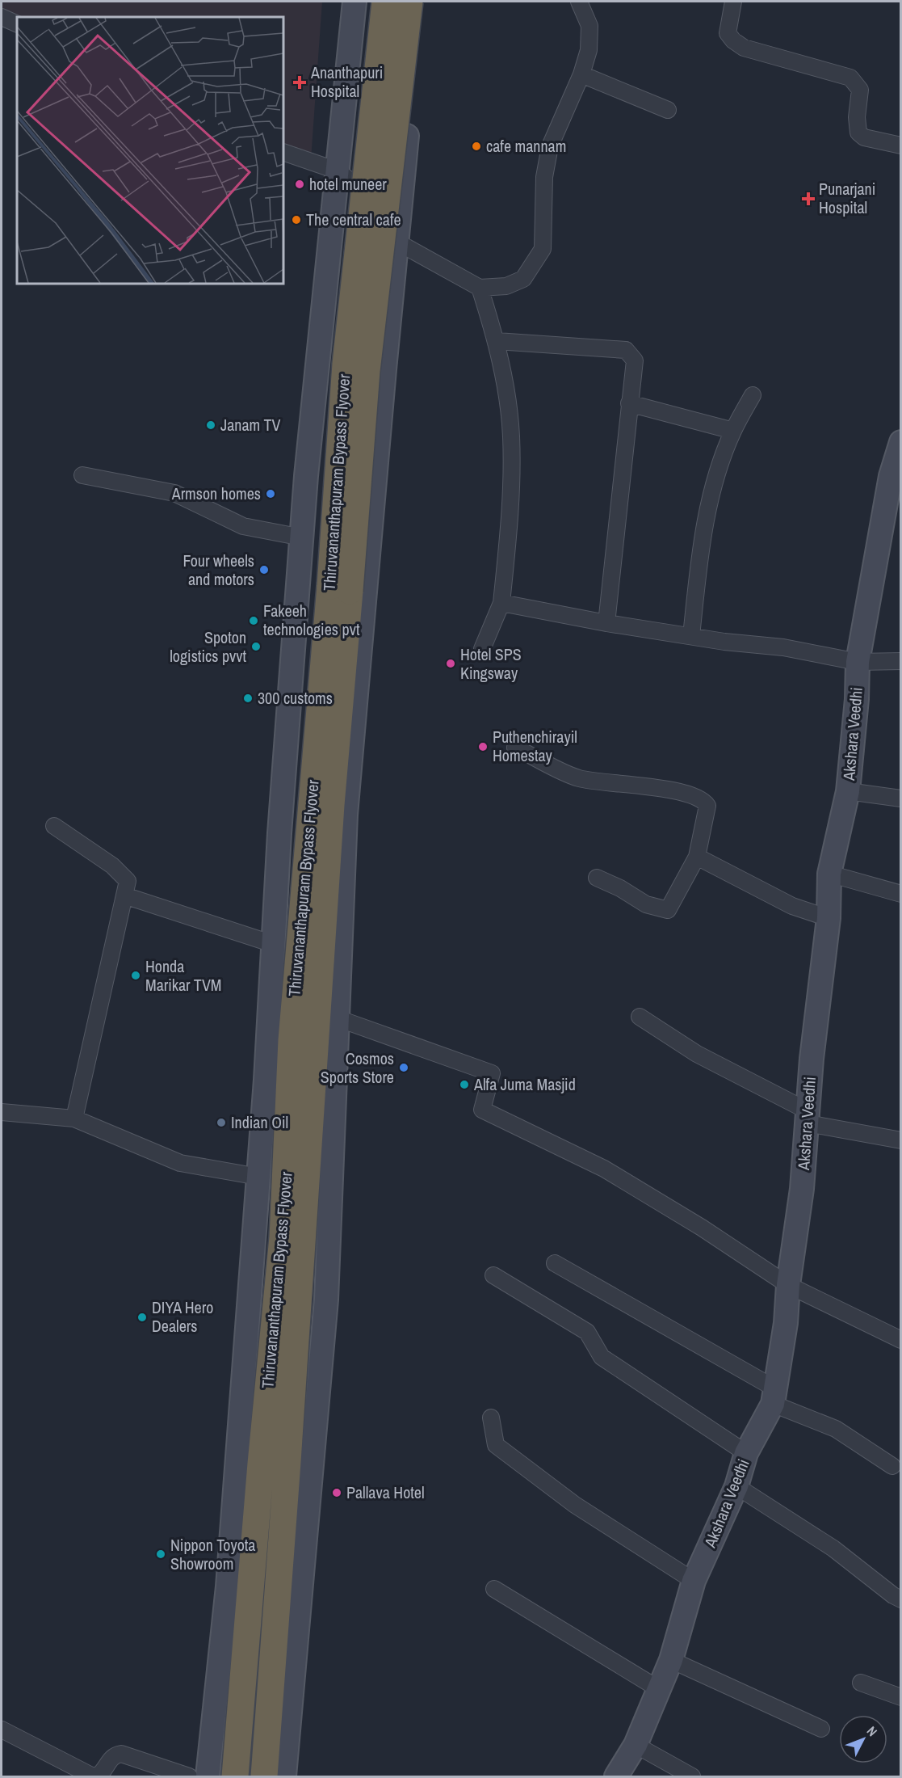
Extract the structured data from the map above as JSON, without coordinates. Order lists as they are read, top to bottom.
{
  "streets": {
    "highway": ["Thiruvananthapuram Bypass Flyover"],
    "street": ["Akshara Veedhi"]
  },
  "places": {
    "health": ["Ananthapuri Hospital", "Punarjani Hospital"],
    "other": [
      "cafe mannam",
      "hotel muneer",
      "The central cafe",
      "Janam TV",
      "Armson homes",
      "Four wheels and motors",
      "Fakeeh technologies pvt",
      "Spoton logistics pvvt",
      "Hotel SPS Kingsway",
      "300 customs",
      "Puthenchirayil Homestay",
      "Honda Marikar TVM",
      "Cosmos Sports Store",
      "Alfa Juma Masjid",
      "Indian Oil",
      "DIYA Hero Dealers",
      "Pallava Hotel",
      "Nippon Toyota Showroom"
    ]
  },
  "north": "top right"
}
